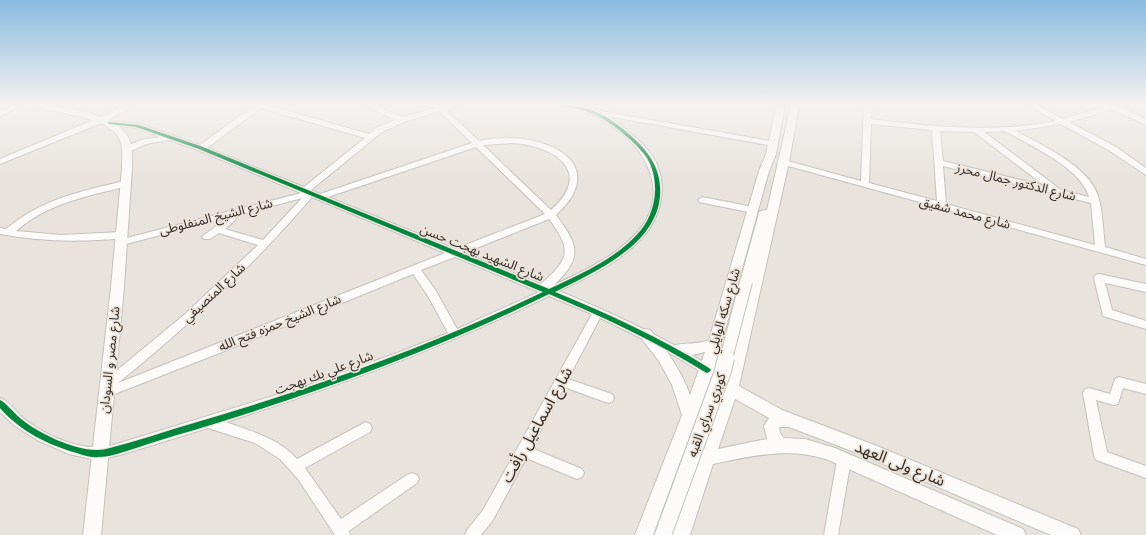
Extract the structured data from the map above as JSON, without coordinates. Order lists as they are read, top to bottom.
{
  "streets": {
    "main road": [
      "شارع سكه الوايلي",
      "شارع مصر و السودان",
      "كوبري سراي القبه",
      "شارع ولى العهد"
    ],
    "street": [
      "شارع الدكتور جمال محرز",
      "شارع محمد شفيق",
      "شارع الشيخ المنفلوطى",
      "شارع الشهيد بهجت حسن",
      "شارع المنصيفي",
      "شارع الشيخ حمزه فتح الله",
      "شارع علي بك بهجت",
      "شارع اسماعيل رأفت"
    ]
  },
  "crossings": [
    ["شارع محمد شفيق", "شارع سكه الوايلي"],
    ["شارع الشيخ المنفلوطى", "شارع الشهيد بهجت حسن"],
    ["شارع الشيخ المنفلوطى", "شارع المنصيفي"],
    ["شارع الشيخ المنفلوطى", "شارع الشيخ حمزه فتح الله"],
    ["شارع الشيخ المنفلوطى", "شارع مصر و السودان"],
    ["شارع الشهيد بهجت حسن", "شارع المنصيفي"],
    ["شارع الشهيد بهجت حسن", "شارع سكه الوايلي"],
    ["شارع الشهيد بهجت حسن", "شارع الشيخ حمزه فتح الله"],
    ["شارع الشهيد بهجت حسن", "شارع علي بك بهجت"],
    ["شارع الشهيد بهجت حسن", "شارع اسماعيل رأفت"],
    ["شارع الشهيد بهجت حسن", "شارع ولى العهد"],
    ["شارع المنصيفي", "شارع الشيخ حمزه فتح الله"],
    ["شارع المنصيفي", "شارع مصر و السودان"],
    ["شارع سكه الوايلي", "كوبري سراي القبه"],
    ["شارع سكه الوايلي", "شارع ولى العهد"],
    ["شارع الشيخ حمزه فتح الله", "شارع مصر و السودان"],
    ["شارع مصر و السودان", "شارع علي بك بهجت"]
  ]
}
